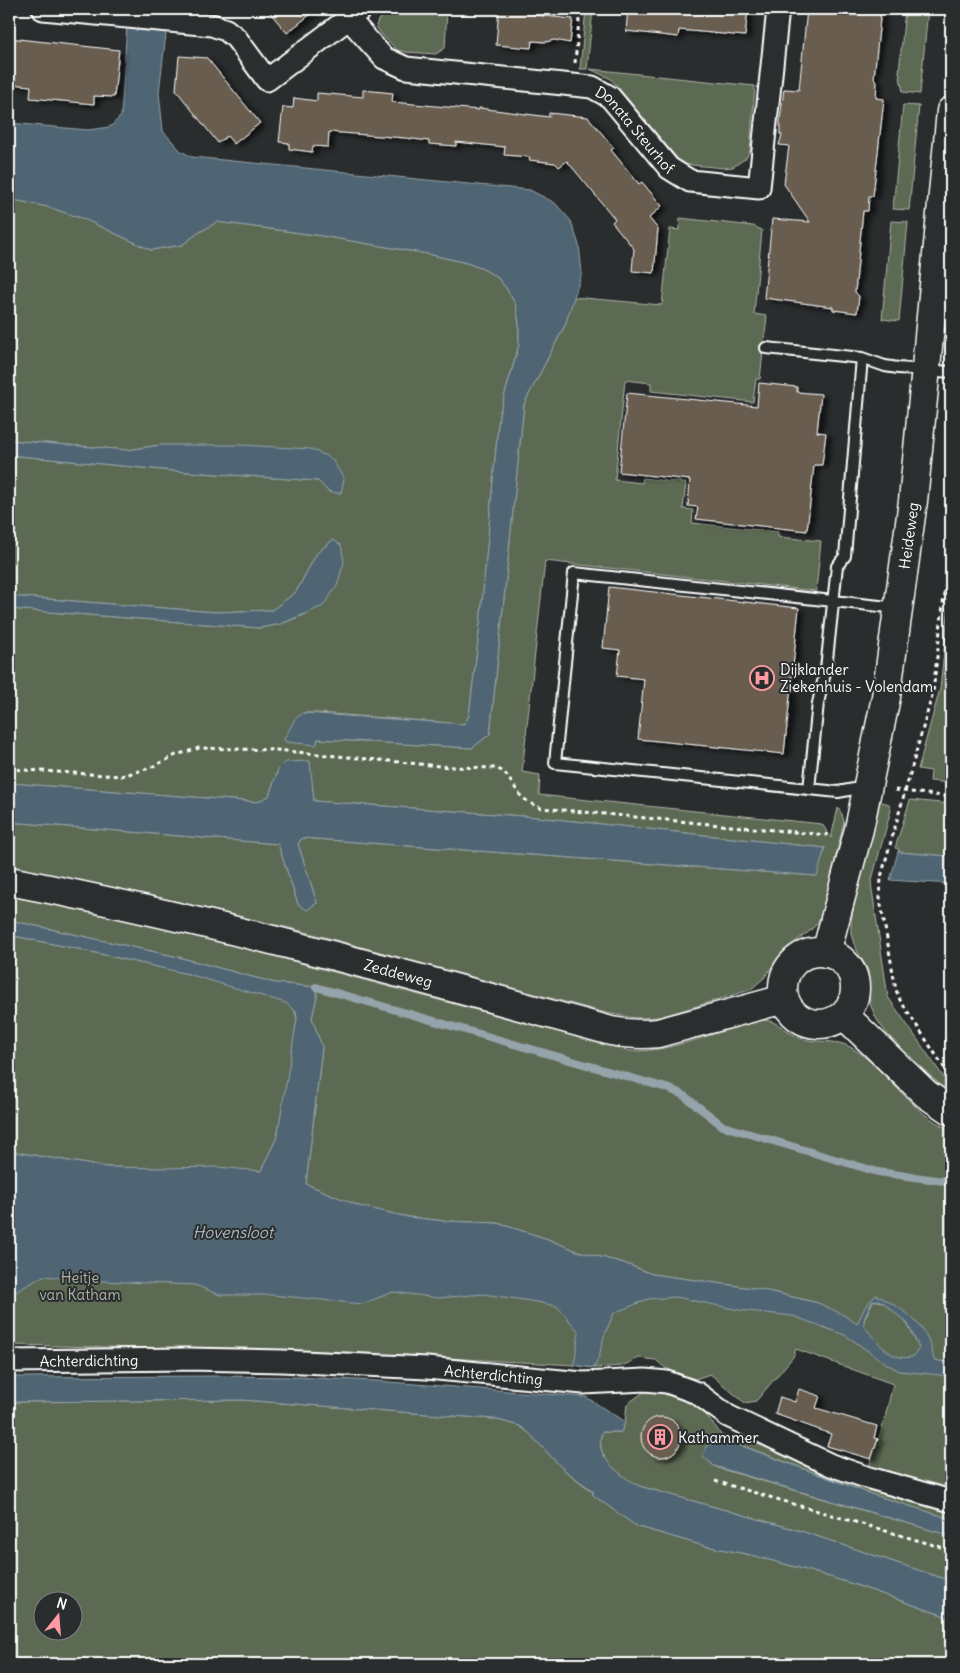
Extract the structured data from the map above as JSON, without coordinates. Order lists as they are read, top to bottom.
{
  "streets": {
    "main road": ["Heideweg", "Zeddeweg"],
    "street": ["Donata Steurhof", "Achterdichting"]
  },
  "crossings": [
    ["Heideweg", "Zeddeweg"]
  ],
  "water": ["Hovensloot"],
  "parks": ["Heitje van Katham"],
  "places": {
    "hospital": ["Dijklander Ziekenhuis - Volendam"],
    "building": ["Kathammer"]
  },
  "north": "top"
}
